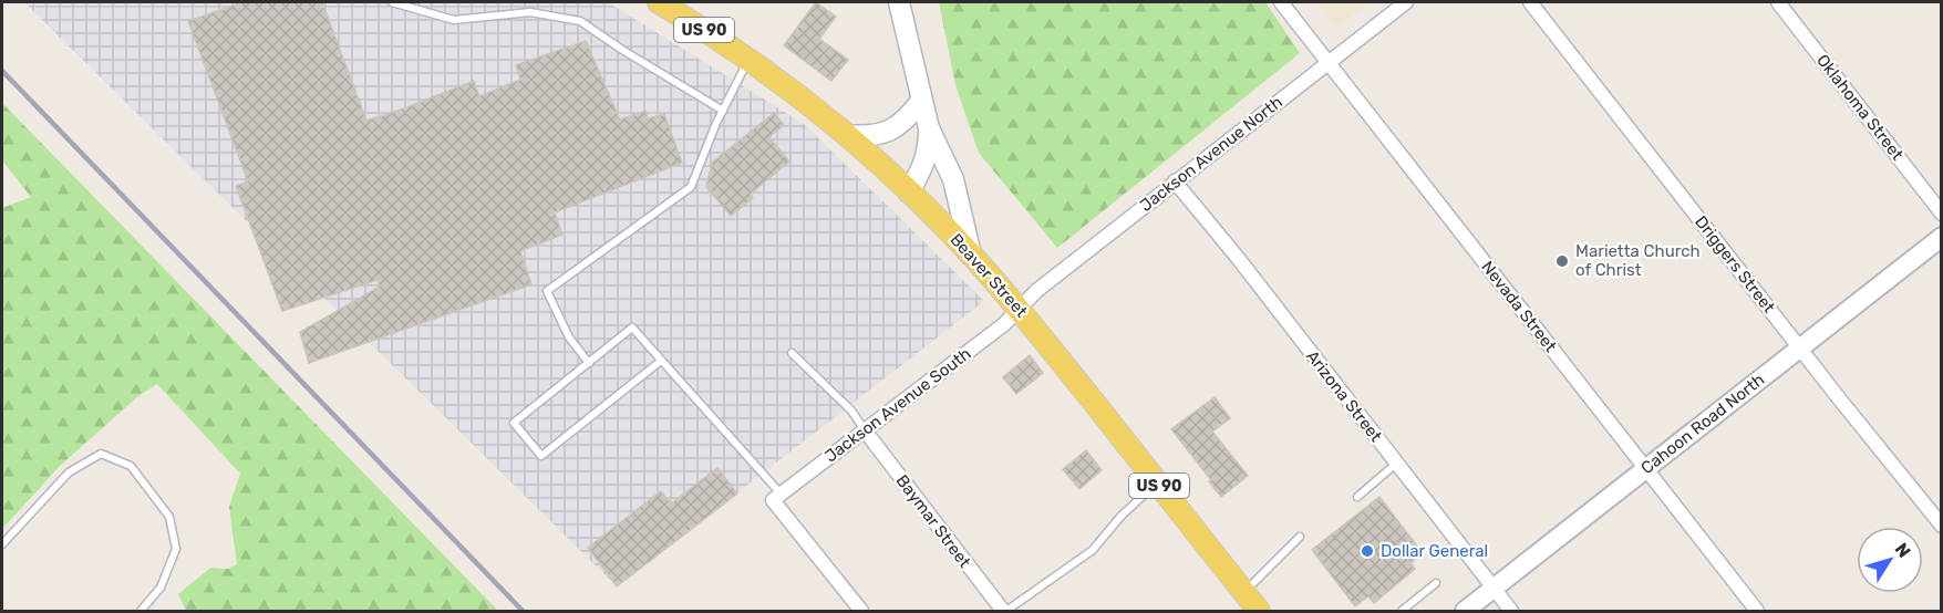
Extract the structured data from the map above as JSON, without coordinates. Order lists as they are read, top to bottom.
{
  "streets": {
    "main road": ["US 90", "Beaver Street"],
    "street": [
      "Oklahoma Street",
      "Jackson Avenue North",
      "Driggers Street",
      "Nevada Street",
      "Arizona Street",
      "Jackson Avenue South",
      "Cahoon Road North",
      "Baymar Street"
    ]
  },
  "crossings": [
    ["Jackson Avenue North", "Beaver Street"],
    ["Jackson Avenue North", "Nevada Street"],
    ["Jackson Avenue North", "Arizona Street"],
    ["Jackson Avenue North", "Jackson Avenue South"],
    ["Driggers Street", "Cahoon Road North"],
    ["Beaver Street", "Jackson Avenue South"],
    ["Nevada Street", "Cahoon Road North"],
    ["Arizona Street", "Cahoon Road North"],
    ["Jackson Avenue South", "Baymar Street"]
  ],
  "places": ["Marietta Church of Christ", "Dollar General"],
  "north": "top right"
}
